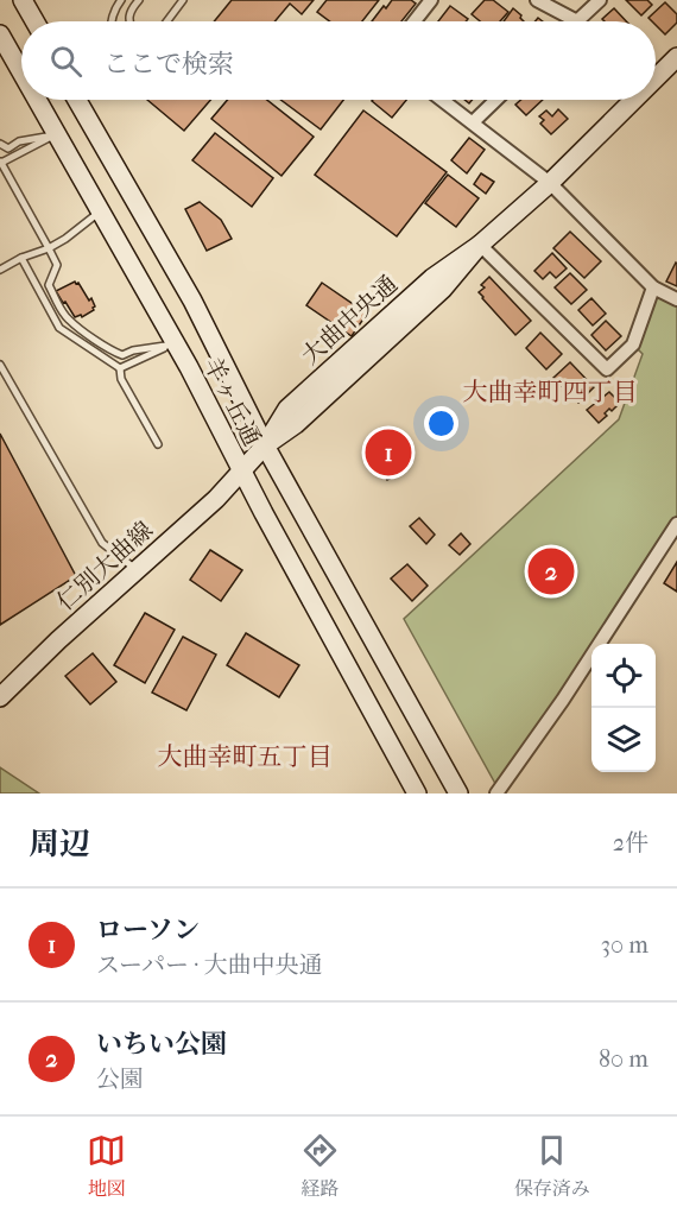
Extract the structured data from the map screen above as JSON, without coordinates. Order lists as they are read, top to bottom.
{
  "streets": {
    "main road": ["大曲中央通", "羊ヶ丘通", "仁別大曲線"]
  },
  "crossings": [
    ["大曲中央通", "羊ヶ丘通"],
    ["大曲中央通", "仁別大曲線"],
    ["羊ヶ丘通", "仁別大曲線"]
  ],
  "districts": ["大曲幸町四丁目", "大曲幸町五丁目"],
  "page": {
    "search": "ここで検索",
    "pins": ["1", "2"],
    "heading": ["周辺", "2件"],
    "list": [
      {
        "mark": "1",
        "name": "ローソン",
        "note": "スーパー · 大曲中央通",
        "value": "30 m"
      },
      {
        "mark": "2",
        "name": "いちい公園",
        "note": "公園",
        "value": "80 m"
      }
    ],
    "nav": ["地図", "経路", "保存済み"]
  }
}
